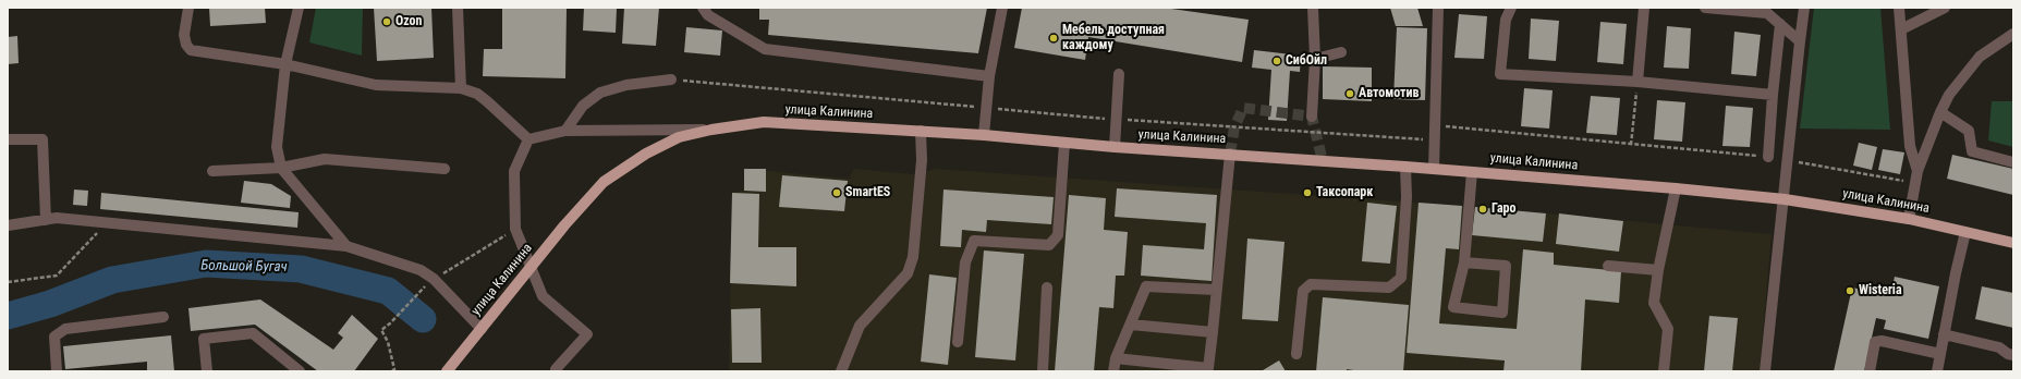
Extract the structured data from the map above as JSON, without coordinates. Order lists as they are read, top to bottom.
{
  "streets": {
    "main road": ["улица Калинина"]
  },
  "water": ["Большой Бугач"],
  "places": [
    "Ozon",
    "Мебель доступная каждому",
    "СибОйл",
    "Автомотив",
    "SmartES",
    "Таксопарк",
    "Гаро",
    "Wisteria"
  ]
}
